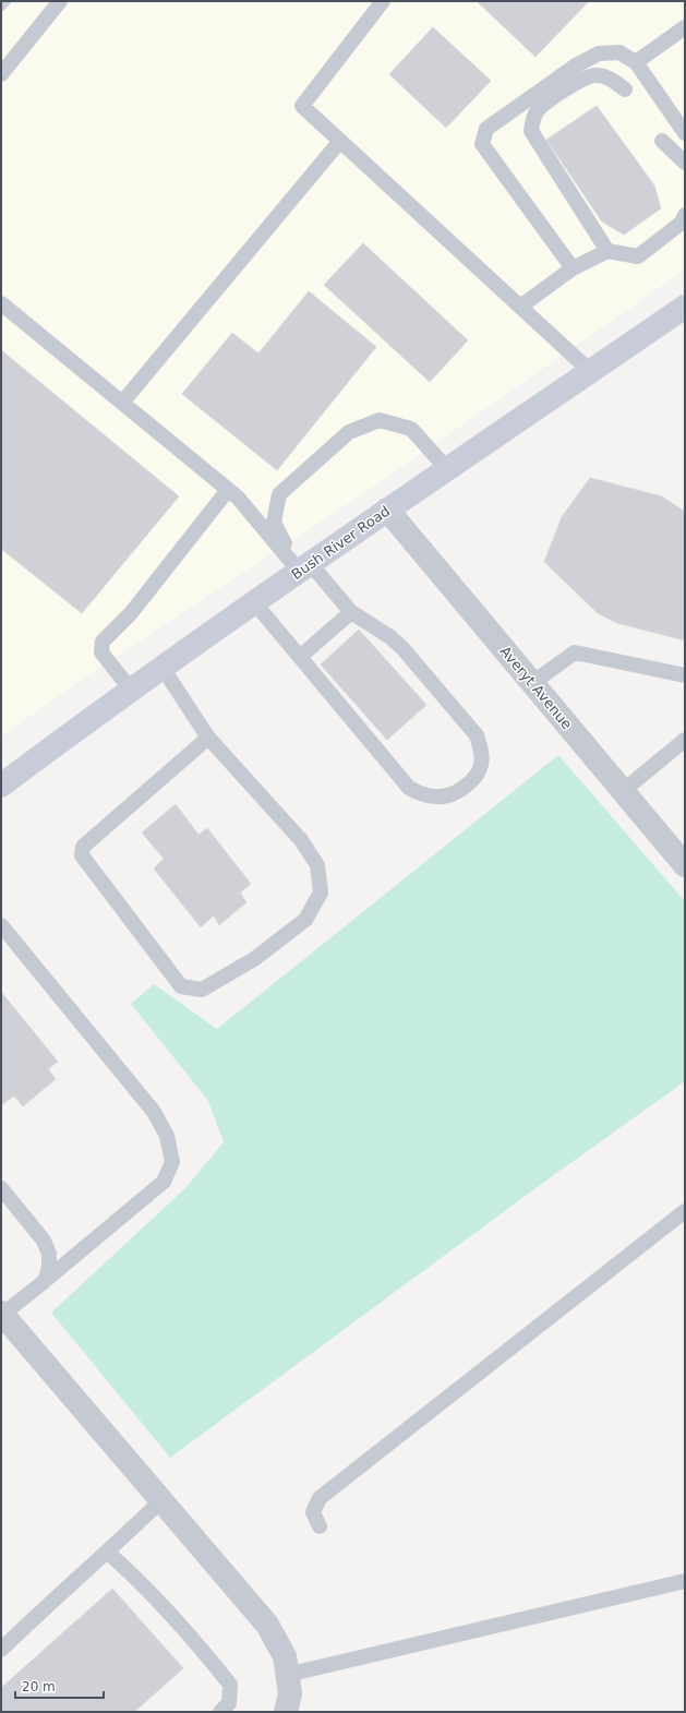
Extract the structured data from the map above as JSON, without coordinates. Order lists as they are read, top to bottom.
{
  "streets": {
    "main road": ["Bush River Road"],
    "street": ["Averyt Avenue"]
  },
  "crossings": [
    ["Bush River Road", "Averyt Avenue"]
  ],
  "scale_bar": "20 m"
}
